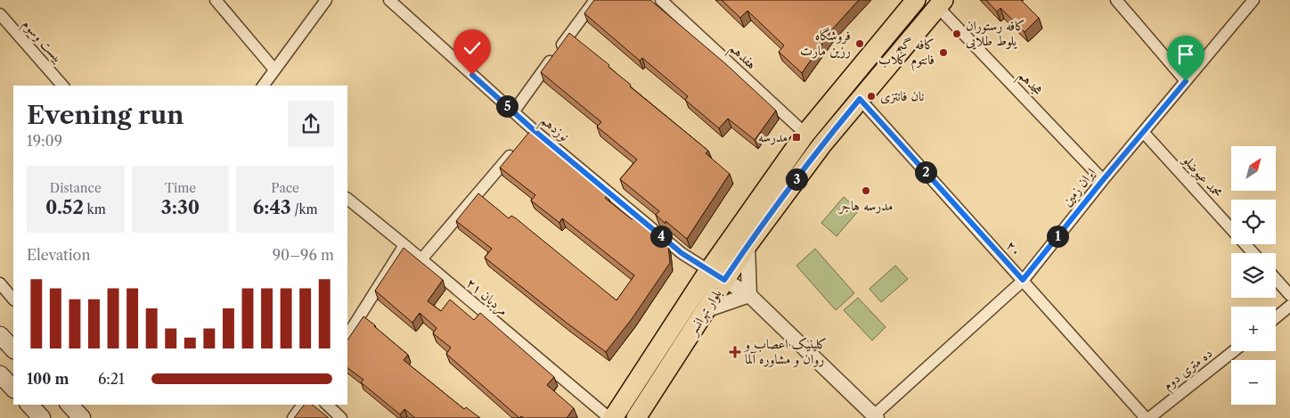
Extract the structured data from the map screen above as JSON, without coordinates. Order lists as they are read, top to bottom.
{
  "streets": {
    "main road": ["بلوار تهرانسر"],
    "street": [
      "بیست وسوم",
      "هفدهم",
      "هجدهم",
      "نوزدهم",
      "محمد عیوضلو",
      "ایران زمین",
      "۲۰",
      "۲۱ مردیان",
      "ده متری دوم"
    ]
  },
  "crossings": [
    ["هفدهم", "بلوار تهرانسر"],
    ["هجدهم", "ایران زمین"],
    ["هجدهم", "بلوار تهرانسر"],
    ["نوزدهم", "بلوار تهرانسر"],
    ["محمد عیوضلو", "ایران زمین"],
    ["ایران زمین", "۲۰"],
    ["۲۰", "بلوار تهرانسر"],
    ["۲۱ مردیان", "بلوار تهرانسر"]
  ],
  "places": {
    "other": [
      "کافه رستوران يلوط طلایی",
      "فروشگاه رزین مارت",
      "کافه گیم فانتوم کلاب",
      "نان فانتزی",
      "مدرسه هاجر"
    ],
    "transit": ["مدرسه"],
    "health": ["کلینیک اعصاب و روان و مشاوره آلما"]
  },
  "north": "top right",
  "page": {
    "heading": ["Evening run", "19:09"],
    "pins": [
      "5",
      "2",
      "3",
      "1",
      "4"
    ],
    "map_buttons": ["+", "−"],
    "stats": [
      ["Distance", "0.52 km"],
      ["Time", "3:30"],
      ["Pace", "6:43 /km"]
    ],
    "chart": ["Elevation", "90–96 m"],
    "list": [
      {
        "name": "100 m",
        "note": "6:21"
      }
    ]
  }
}
